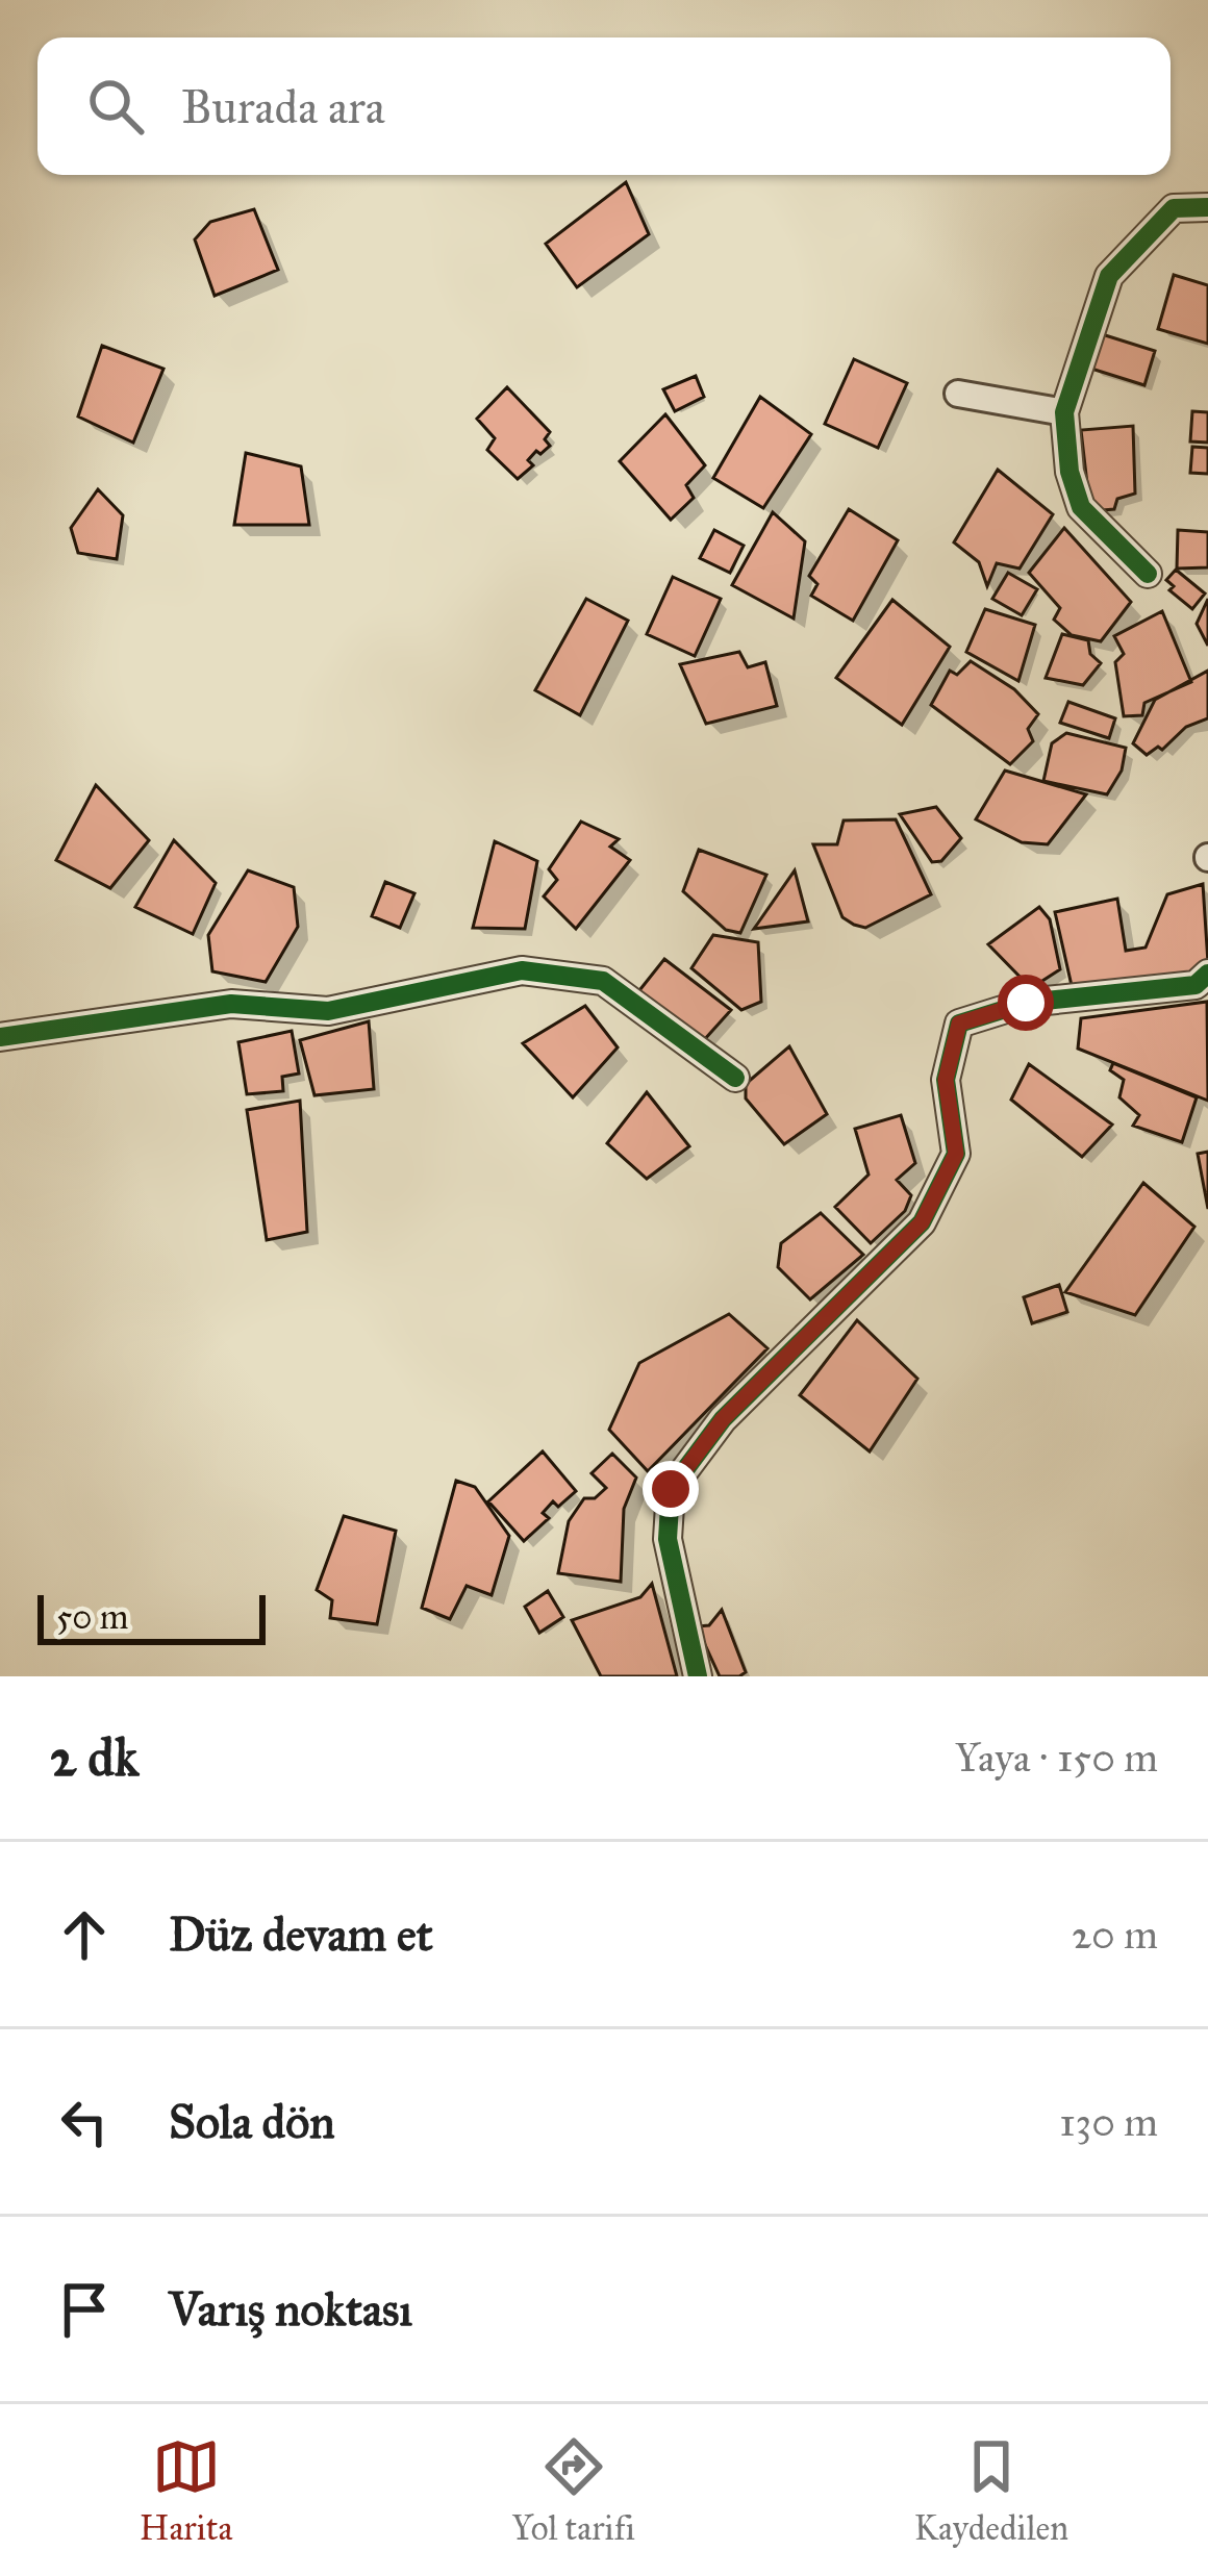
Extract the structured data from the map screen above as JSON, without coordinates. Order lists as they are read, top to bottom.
{
  "scale_bar": "50 m",
  "page": {
    "search": "Burada ara",
    "scale": "50 m",
    "heading": ["2 dk", "Yaya · 150 m"],
    "list": [
      ["Düz devam et", "20 m"],
      ["Sola dön", "130 m"],
      "Varış noktası"
    ],
    "nav": ["Harita", "Yol tarifi", "Kaydedilen"]
  }
}
